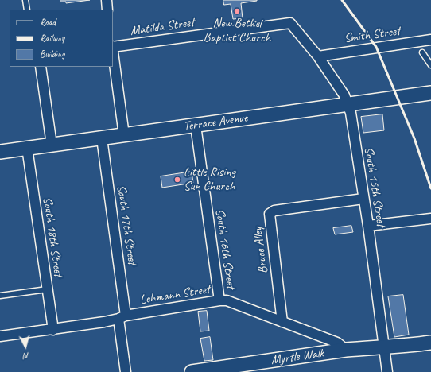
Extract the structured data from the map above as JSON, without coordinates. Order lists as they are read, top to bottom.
{
  "streets": {
    "street": [
      "Matilda Street",
      "Smith Street",
      "Terrace Avenue",
      "South 15th Street",
      "South 17th Street",
      "South 18th Street",
      "South 16th Street",
      "Bruce Alley",
      "Lehmann Street",
      "Myrtle Walk"
    ]
  },
  "crossings": [
    ["Matilda Street", "South 15th Street"],
    ["Smith Street", "South 15th Street"],
    ["Terrace Avenue", "South 15th Street"],
    ["Terrace Avenue", "South 17th Street"],
    ["Terrace Avenue", "South 18th Street"],
    ["Terrace Avenue", "South 16th Street"],
    ["South 15th Street", "Bruce Alley"],
    ["South 15th Street", "Myrtle Walk"],
    ["South 17th Street", "Lehmann Street"],
    ["South 18th Street", "Lehmann Street"],
    ["South 16th Street", "Lehmann Street"],
    ["Bruce Alley", "Lehmann Street"],
    ["Lehmann Street", "Myrtle Walk"]
  ],
  "places": ["New Bethel Baptist Church", "Little Rising Sun Church"],
  "legend": ["Road", "Railway", "Building"],
  "north": "bottom"
}
